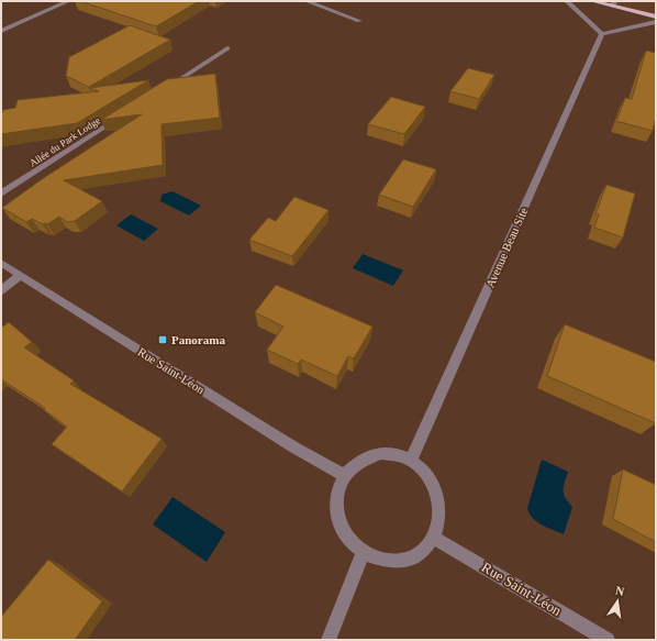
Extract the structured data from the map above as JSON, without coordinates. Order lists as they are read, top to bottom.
{
  "streets": {
    "street": ["Allée du Park Lodge", "Avenue Beau Site", "Rue Saint-Léon"]
  },
  "crossings": [
    ["Avenue Beau Site", "Rue Saint-Léon"]
  ],
  "places": {
    "transit": ["Panorama"]
  },
  "north": "top"
}
